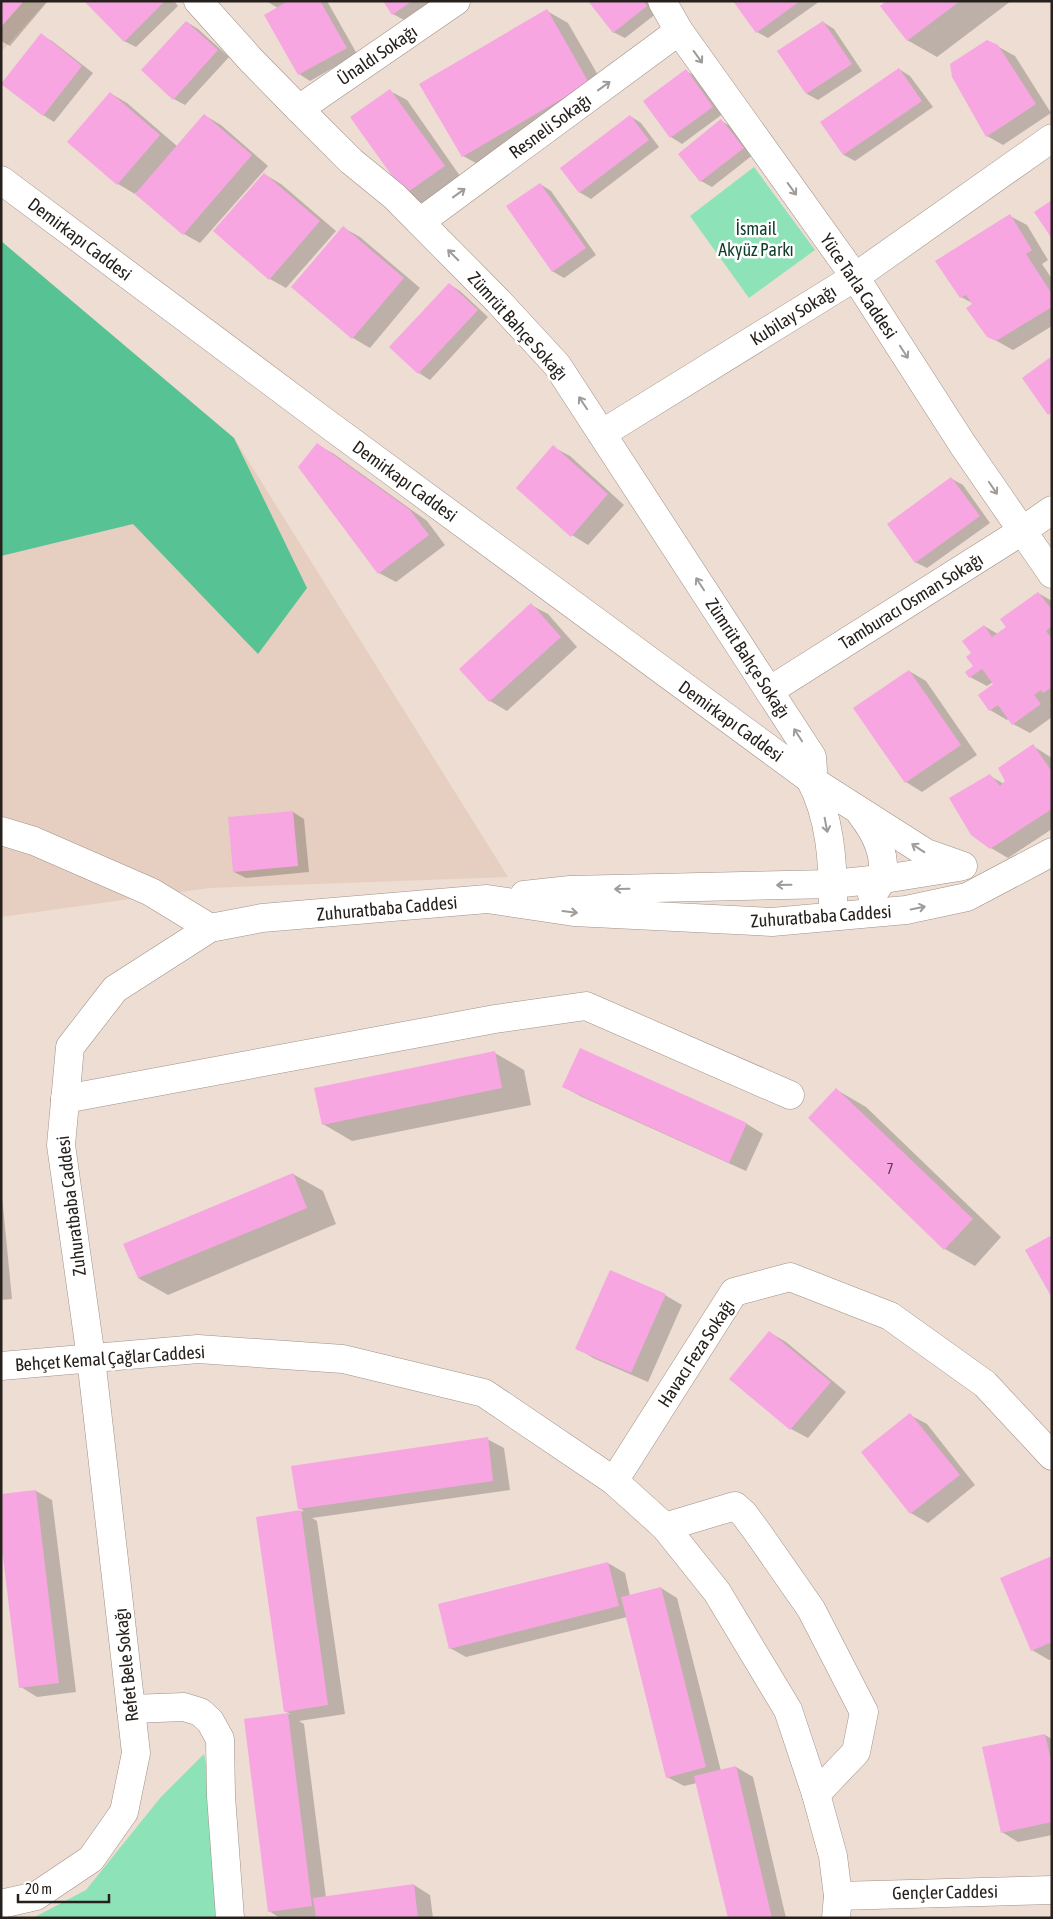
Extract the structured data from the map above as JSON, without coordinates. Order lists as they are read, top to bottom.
{
  "streets": {
    "street": [
      "Ünaldı Sokağı",
      "Resneli Sokağı",
      "Demirkapı Caddesi",
      "Yüce Tarla Caddesi",
      "Kubilay Sokağı",
      "Zümrüt Bahçe Sokağı",
      "Tamburacı Osman Sokağı",
      "Zuhuratbaba Caddesi",
      "Havacı Feza Sokağı",
      "Behçet Kemal Çağlar Caddesi",
      "Refet Bele Sokağı",
      "Gençler Caddesi"
    ]
  },
  "crossings": [
    ["Ünaldı Sokağı", "Zümrüt Bahçe Sokağı"],
    ["Resneli Sokağı", "Yüce Tarla Caddesi"],
    ["Resneli Sokağı", "Zümrüt Bahçe Sokağı"],
    ["Demirkapı Caddesi", "Zümrüt Bahçe Sokağı"],
    ["Demirkapı Caddesi", "Zuhuratbaba Caddesi"],
    ["Yüce Tarla Caddesi", "Kubilay Sokağı"],
    ["Yüce Tarla Caddesi", "Tamburacı Osman Sokağı"],
    ["Kubilay Sokağı", "Zümrüt Bahçe Sokağı"],
    ["Zümrüt Bahçe Sokağı", "Tamburacı Osman Sokağı"],
    ["Zuhuratbaba Caddesi", "Behçet Kemal Çağlar Caddesi"],
    ["Zuhuratbaba Caddesi", "Refet Bele Sokağı"],
    ["Havacı Feza Sokağı", "Behçet Kemal Çağlar Caddesi"],
    ["Behçet Kemal Çağlar Caddesi", "Refet Bele Sokağı"],
    ["Behçet Kemal Çağlar Caddesi", "Gençler Caddesi"]
  ],
  "one_way": ["Resneli Sokağı", "Yüce Tarla Caddesi", "Zümrüt Bahçe Sokağı"],
  "parks": ["İsmail Akyüz Parkı"],
  "house_numbers": ["7"],
  "scale_bar": "20 m"
}
